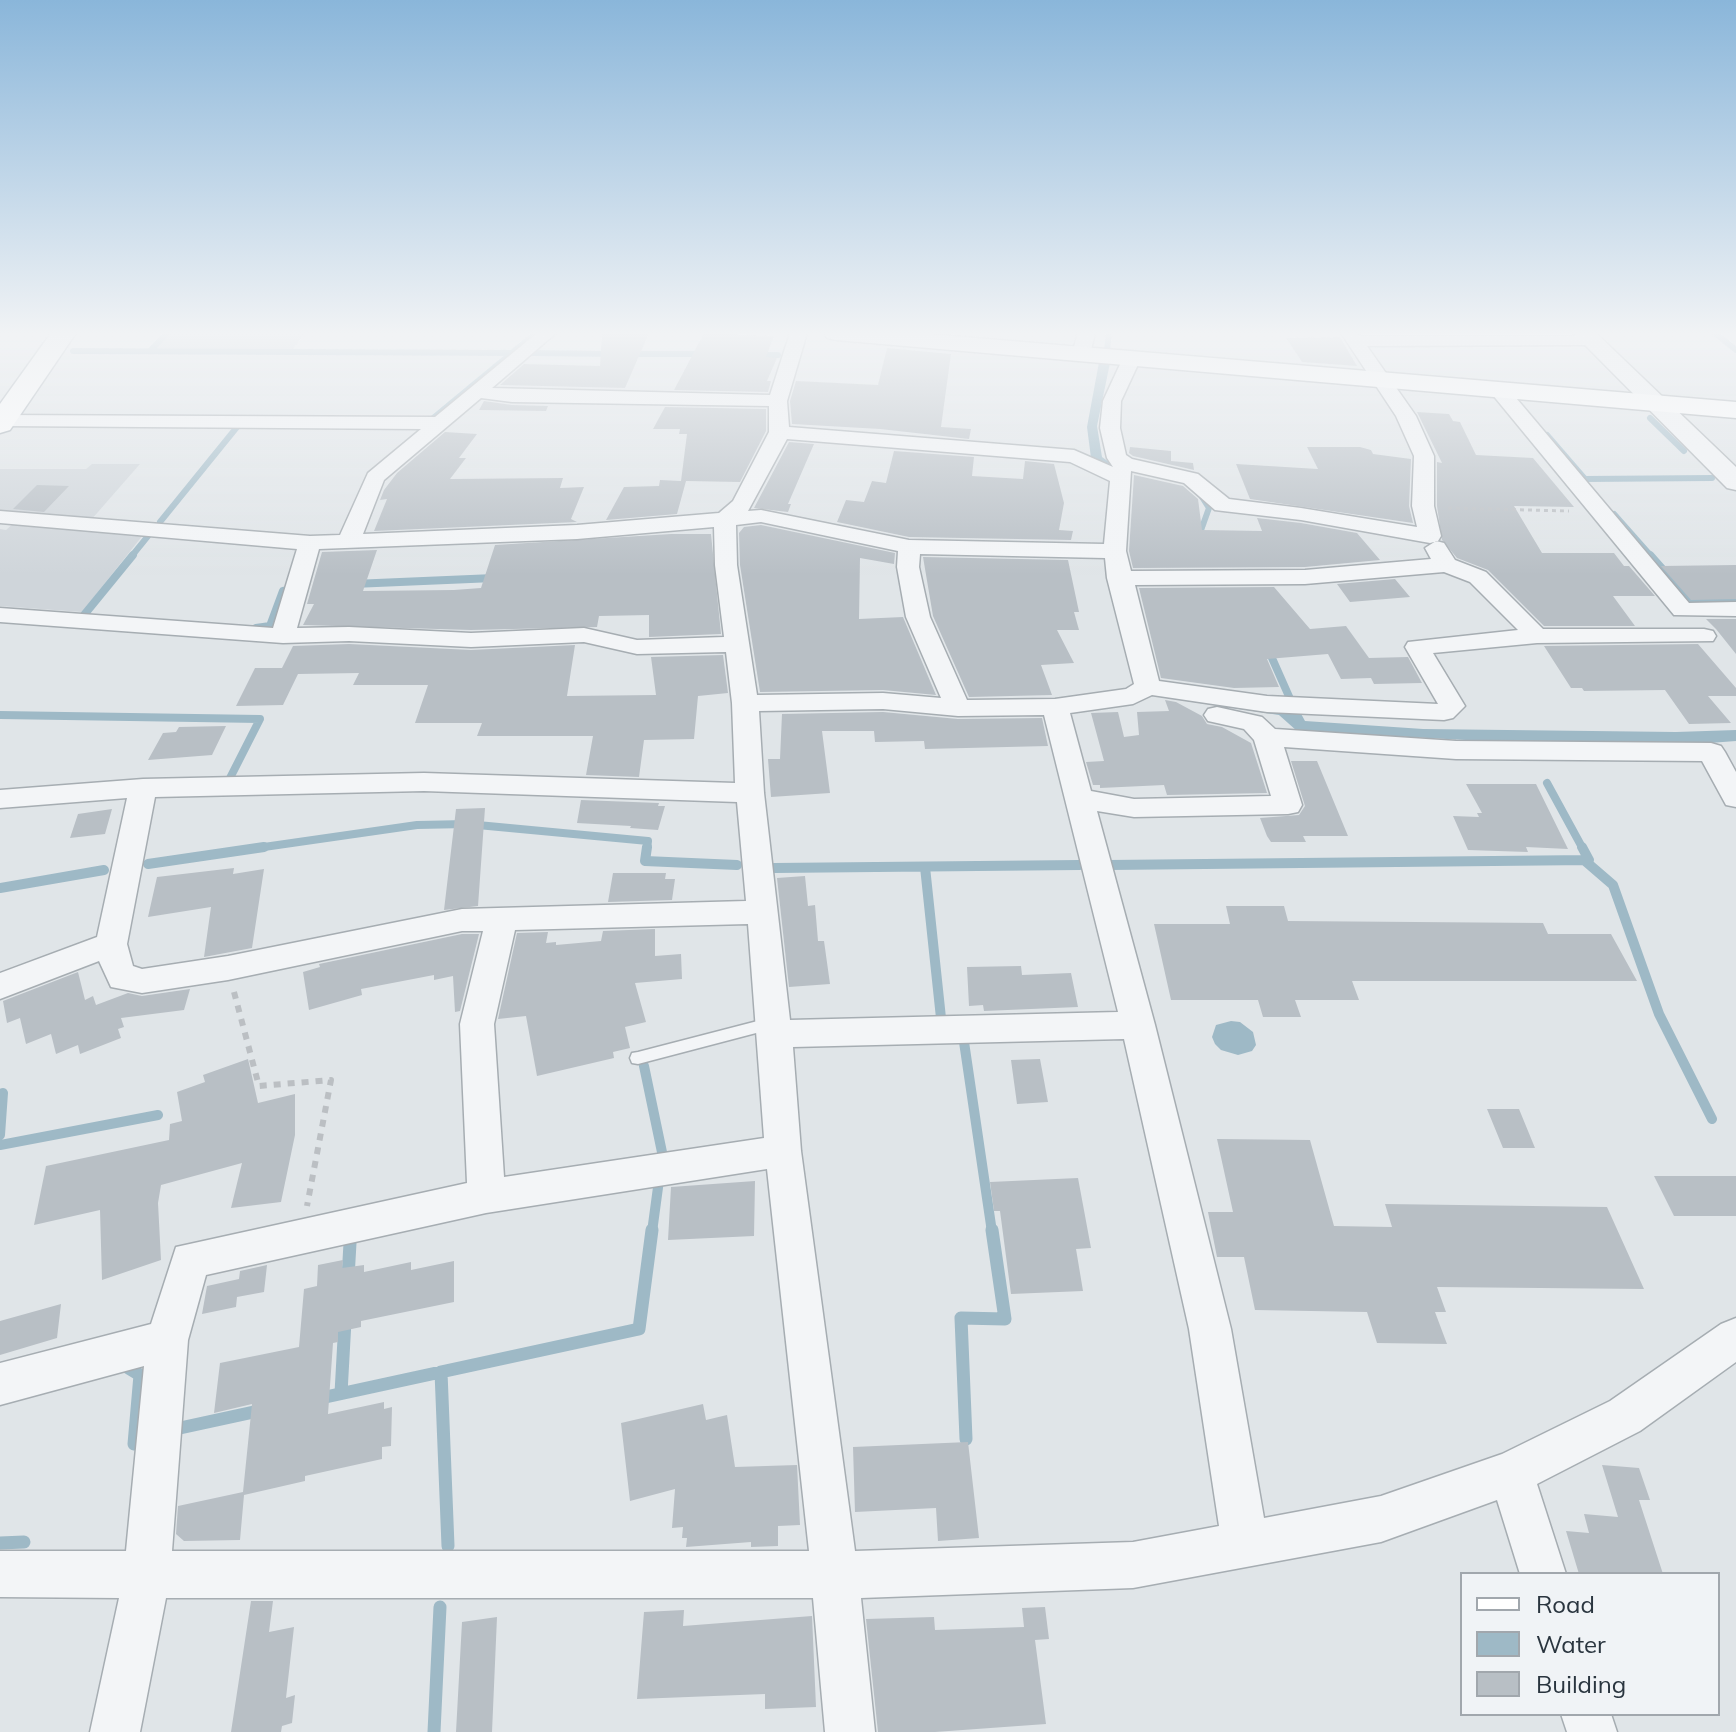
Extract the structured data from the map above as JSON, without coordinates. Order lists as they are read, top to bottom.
{
  "legend": ["Road", "Water", "Building"]
}
